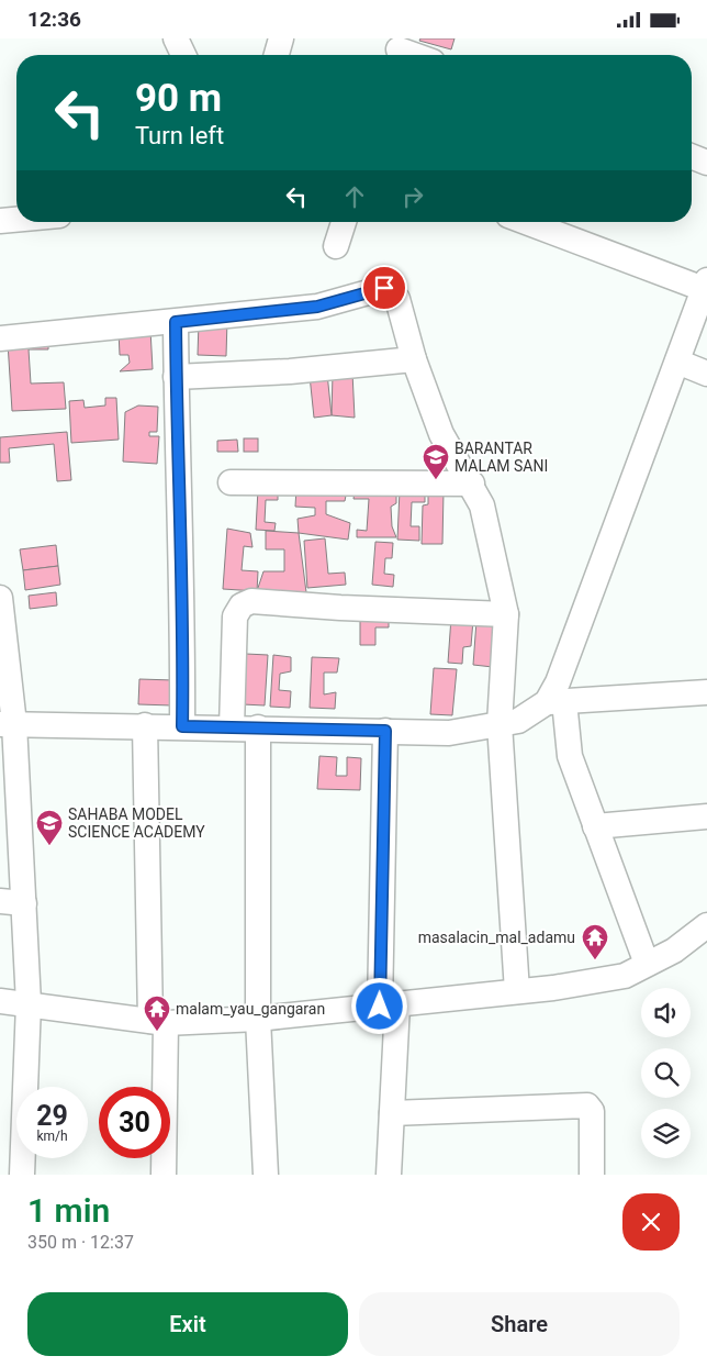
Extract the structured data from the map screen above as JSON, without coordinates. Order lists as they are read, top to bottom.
{
  "places": {
    "school or university": ["BARANTAR MALAM SANI", "SAHABA MODEL SCIENCE ACADEMY"],
    "temple": ["masalacin_mal_adamu", "malam_yau_gangaran"]
  },
  "page": {
    "status": "12:36",
    "turn": ["90 m", "Turn left"],
    "speed": "29 km/h",
    "limit": "30",
    "heading": ["1 min", "350 m · 12:37"],
    "buttons": ["Exit", "Share"]
  }
}
